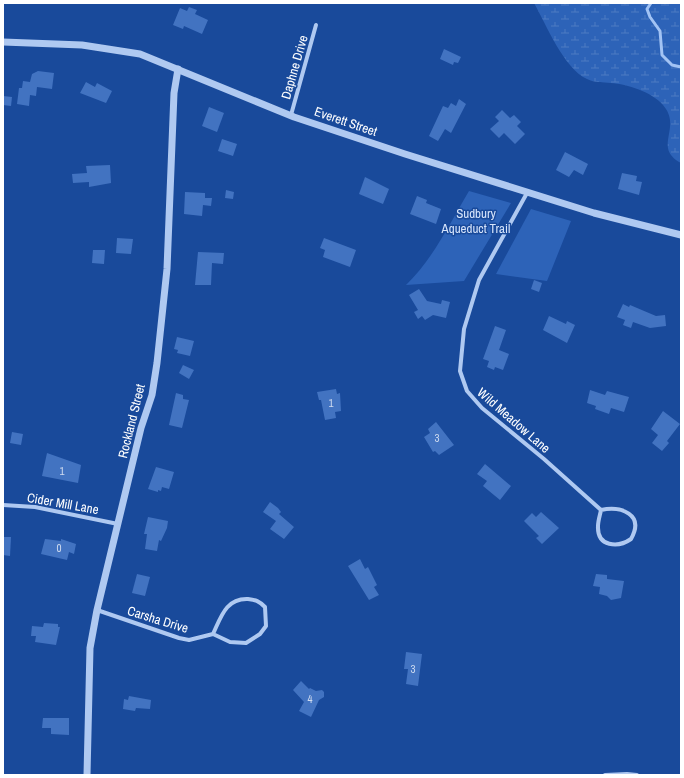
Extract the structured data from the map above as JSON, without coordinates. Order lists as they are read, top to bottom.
{
  "streets": {
    "street": [
      "Daphne Drive",
      "Everett Street",
      "Wild Meadow Lane",
      "Rockland Street",
      "Cider Mill Lane",
      "Carsha Drive"
    ]
  },
  "crossings": [
    ["Daphne Drive", "Everett Street"],
    ["Everett Street", "Wild Meadow Lane"],
    ["Everett Street", "Rockland Street"],
    ["Rockland Street", "Cider Mill Lane"],
    ["Rockland Street", "Carsha Drive"]
  ],
  "parks": ["Sudbury Aqueduct Trail"],
  "house_numbers": [
    "1",
    "3",
    "1",
    "0",
    "3",
    "4"
  ]
}
